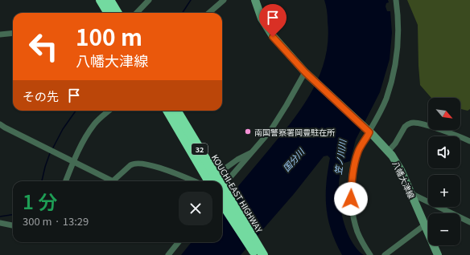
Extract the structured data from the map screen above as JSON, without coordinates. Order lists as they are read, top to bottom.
{
  "streets": {
    "highway": ["32", "KOUCHI-EAST HIGHWAY"],
    "main road": ["八幡大津線"]
  },
  "water": ["笠ノ川川", "国分川"],
  "places": ["南国警察署岡豊駐在所"],
  "north": "bottom right",
  "page": {
    "turn": ["100 m", "八幡大津線"],
    "then": "その先",
    "map_buttons": ["+", "−"],
    "heading": ["1 分", "300 m · 13:29"]
  }
}
